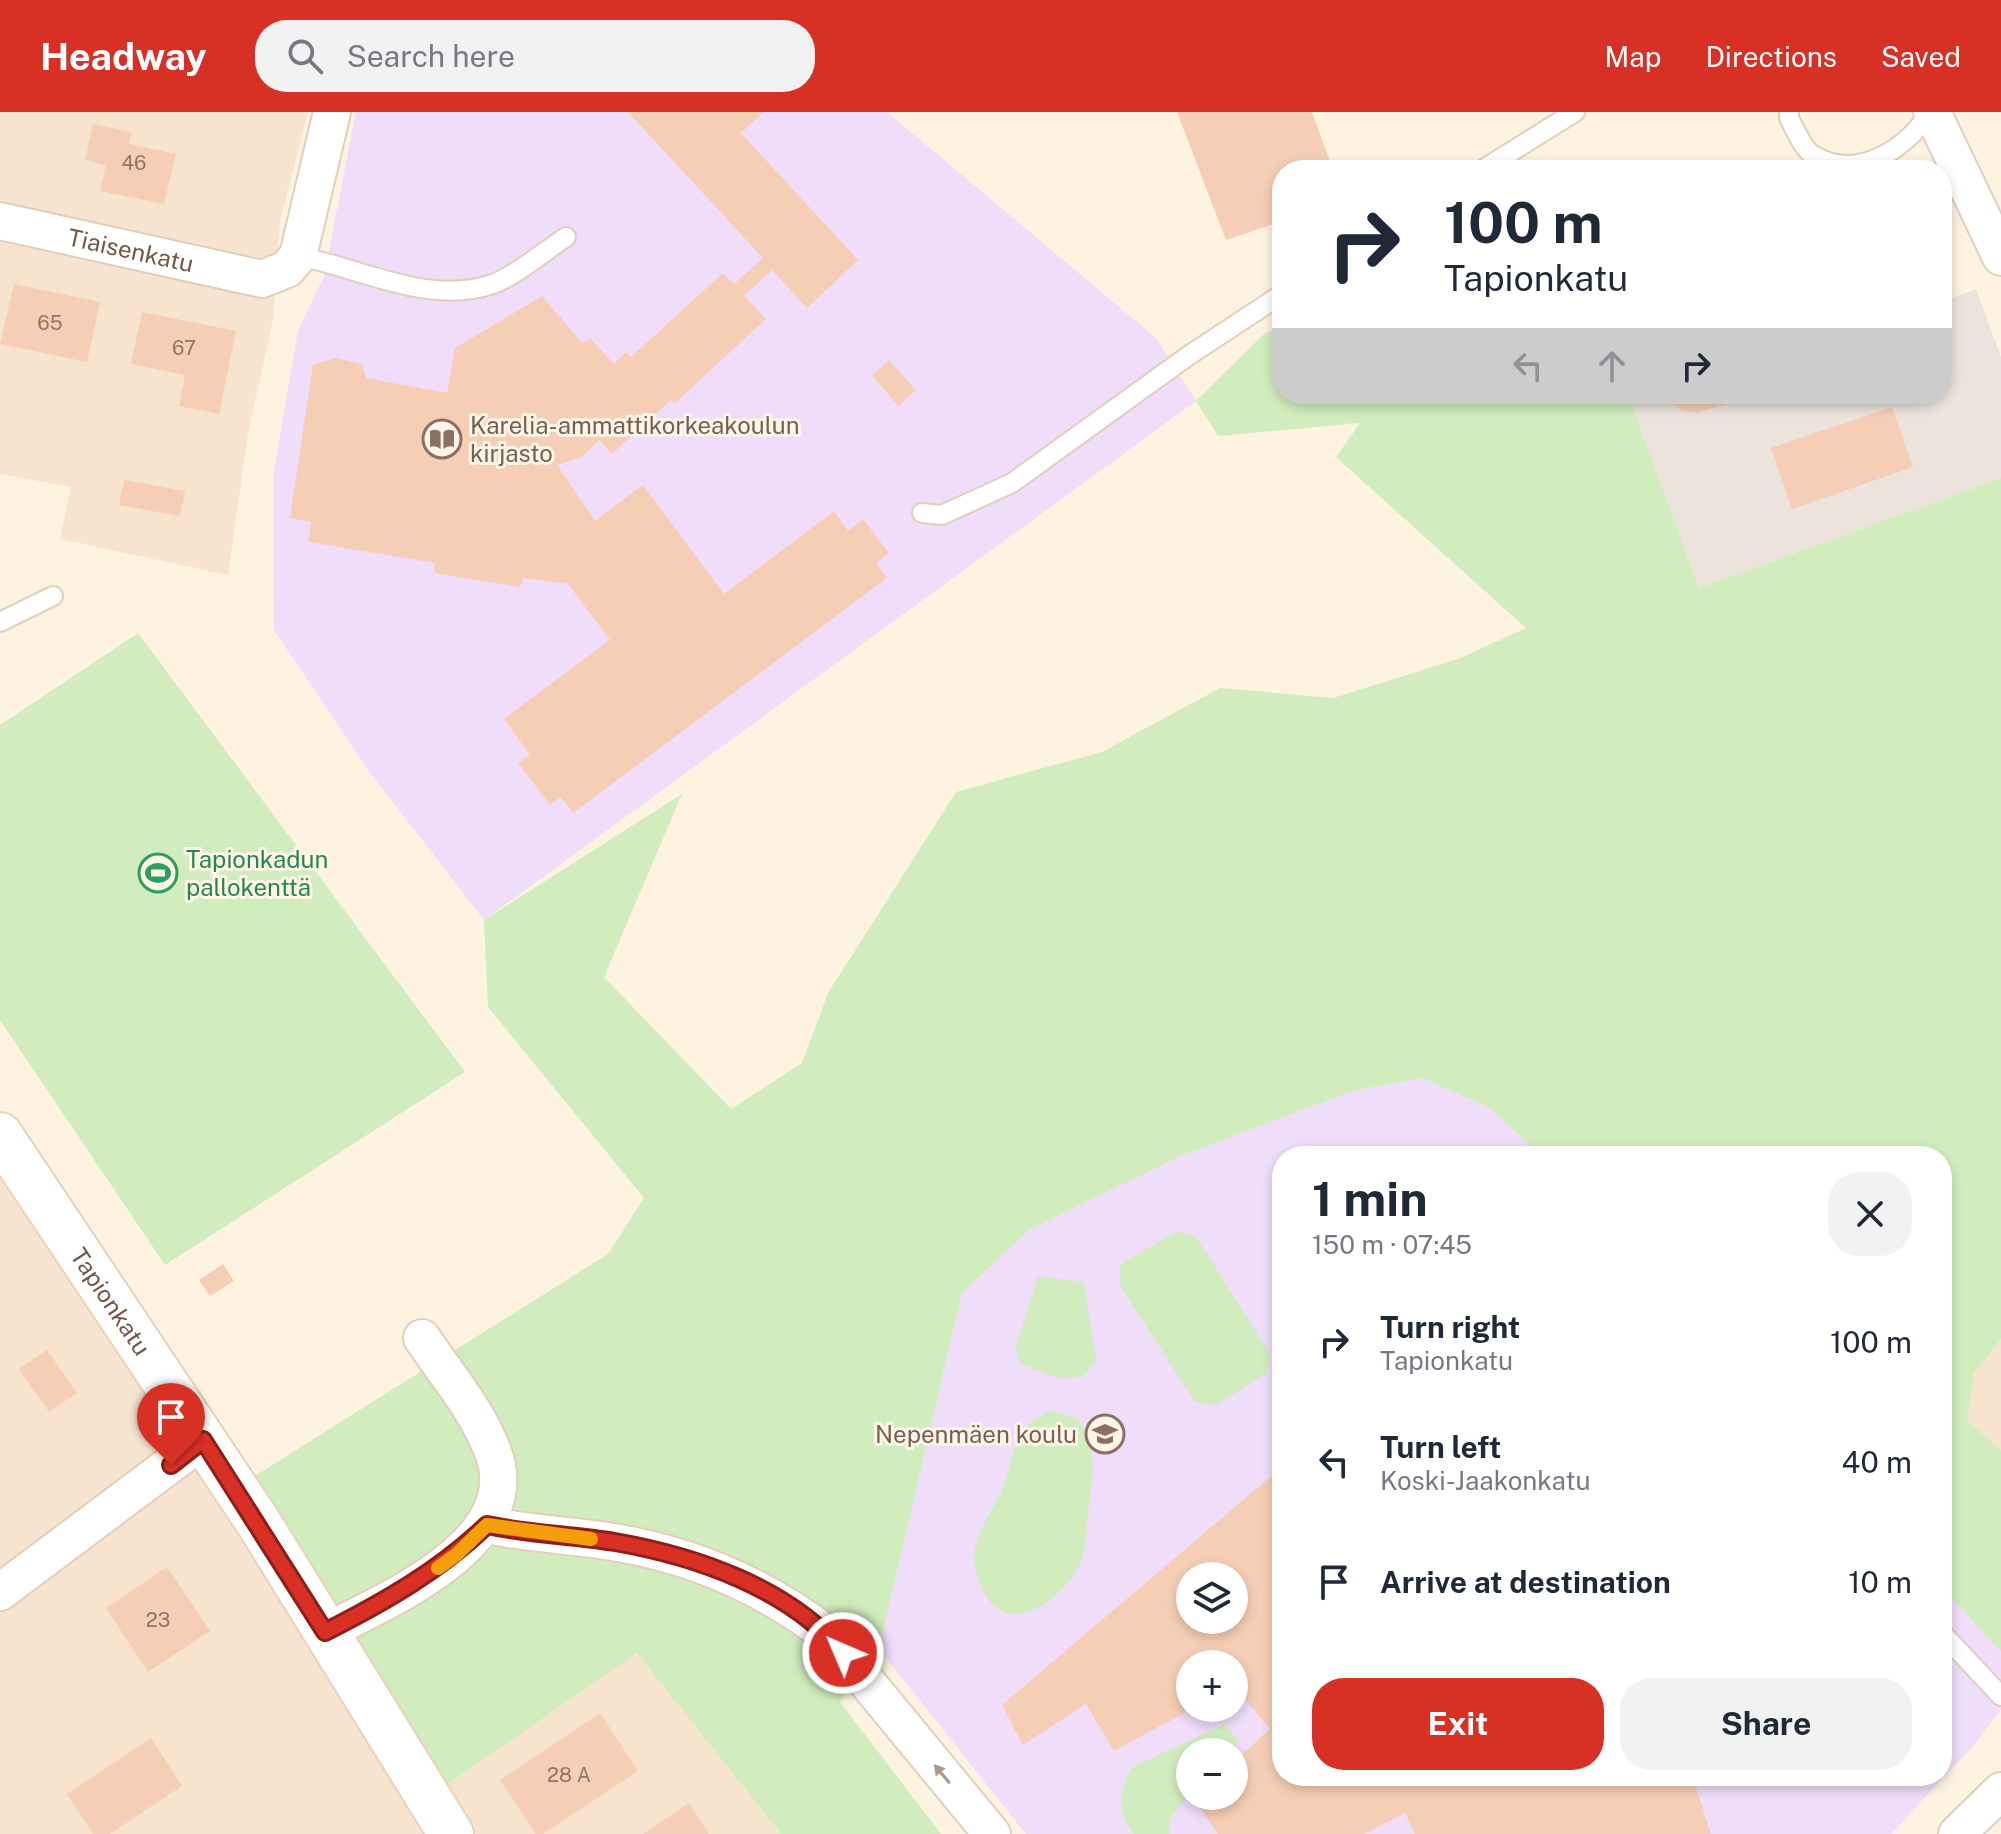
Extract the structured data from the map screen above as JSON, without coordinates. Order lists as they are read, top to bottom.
{
  "streets": {
    "street": ["Tiaisenkatu", "Tapionkatu"]
  },
  "places": {
    "library": ["Karelia-ammattikorkeakoulun kirjasto"],
    "sports": ["Tapionkadun pallokenttä"],
    "school or university": ["Nepenmäen koulu"]
  },
  "house_numbers": [
    "46",
    "65",
    "67",
    "23",
    "28 A"
  ],
  "page": {
    "header": "Headway",
    "search": "Search here",
    "nav": ["Map", "Directions", "Saved"],
    "turn": ["100 m", "Tapionkatu"],
    "heading": ["1 min", "150 m · 07:45"],
    "list": [
      {
        "name": "Turn right",
        "note": "Tapionkatu",
        "value": "100 m"
      },
      {
        "name": "Turn left",
        "note": "Koski-Jaakonkatu",
        "value": "40 m"
      },
      {
        "name": "Arrive at destination",
        "value": "10 m"
      }
    ],
    "map_buttons": ["+", "−"],
    "buttons": ["Exit", "Share"]
  }
}
